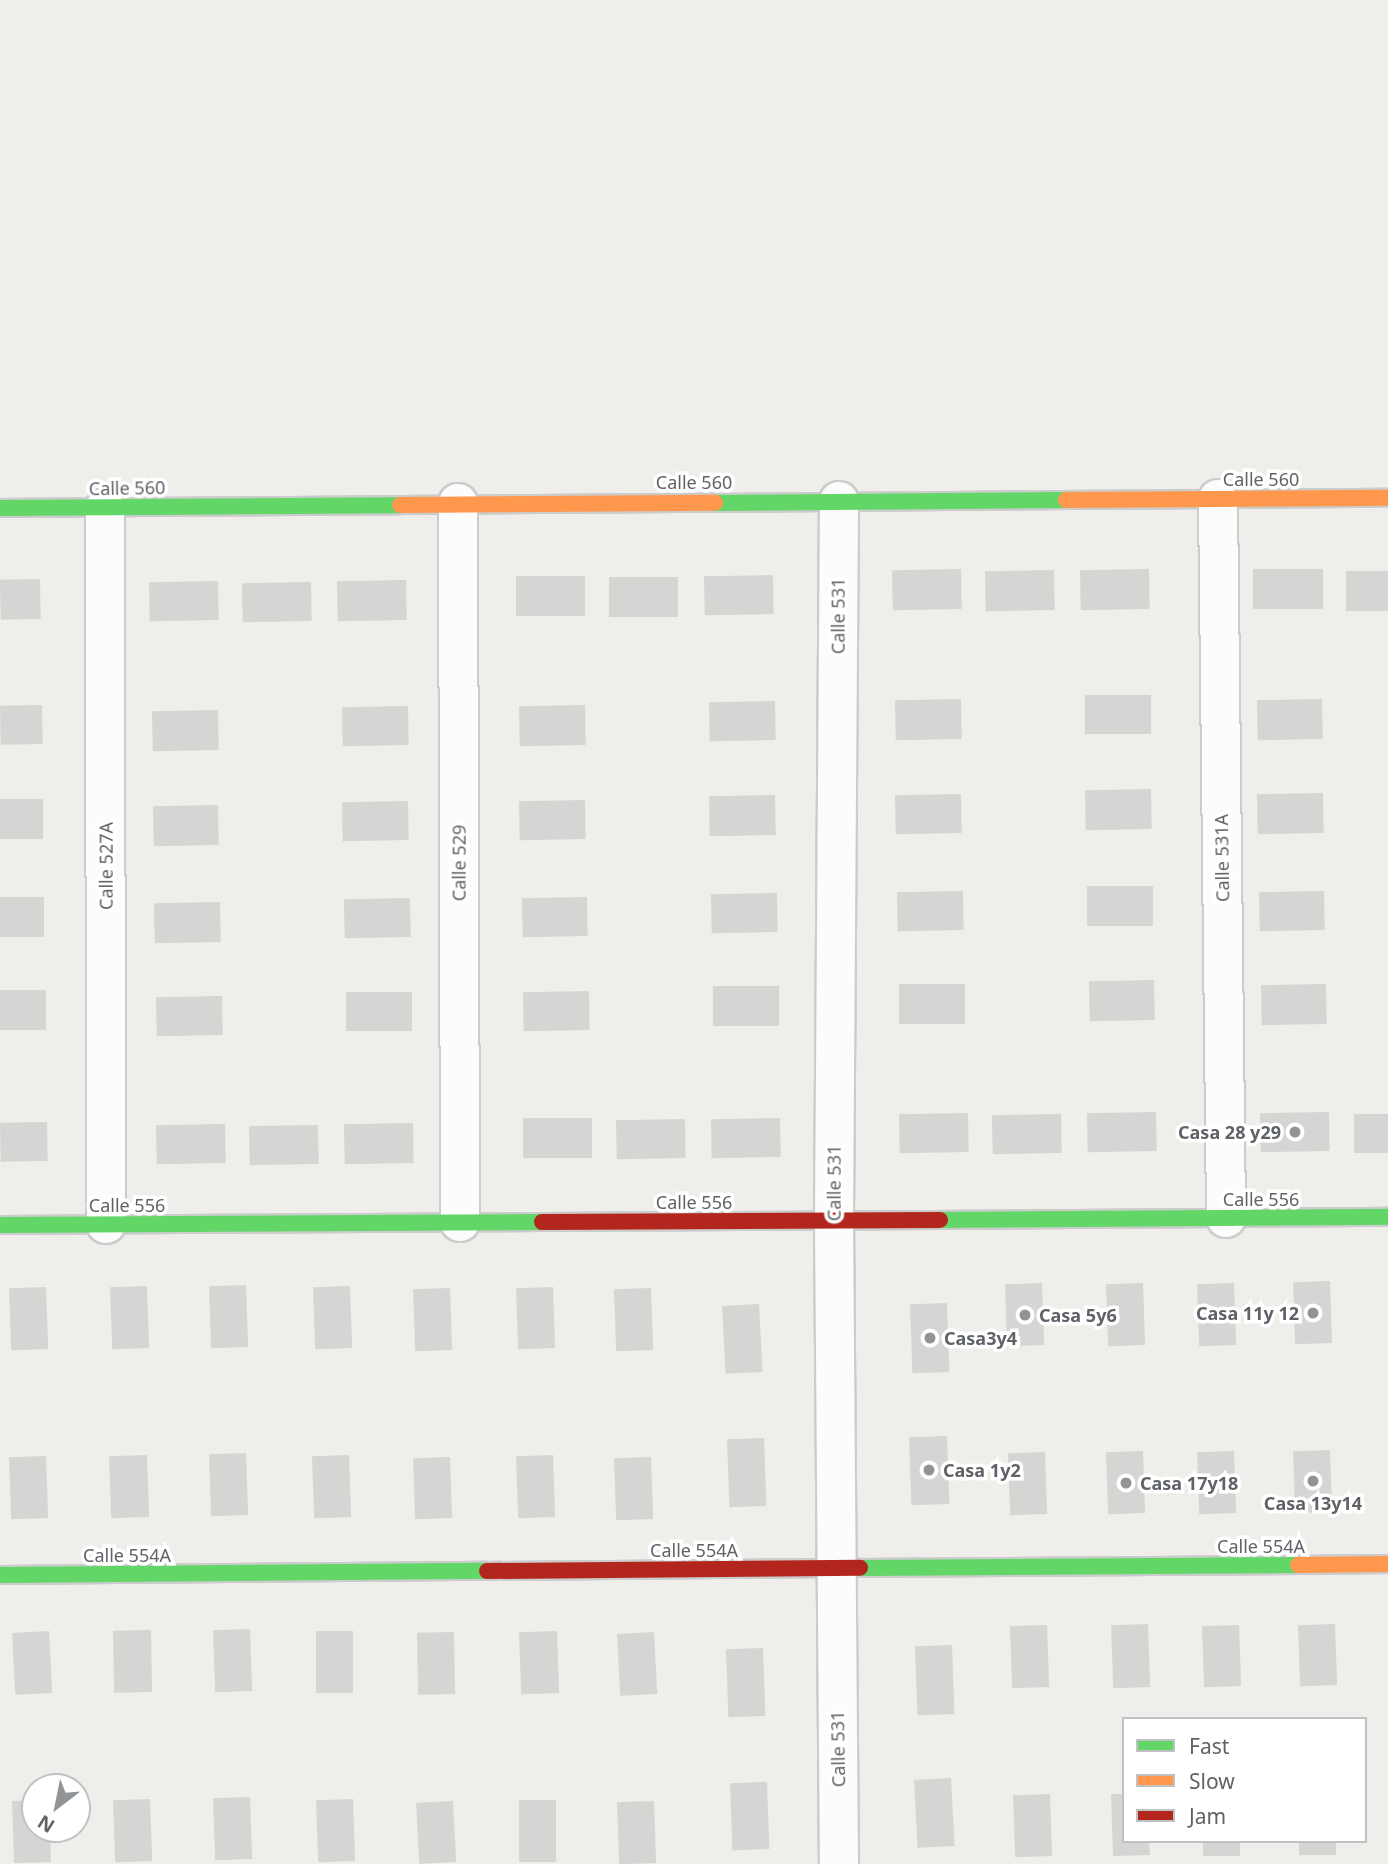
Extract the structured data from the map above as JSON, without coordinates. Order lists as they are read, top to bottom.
{
  "streets": {
    "street": [
      "Calle 560",
      "Calle 531",
      "Calle 531A",
      "Calle 529",
      "Calle 527A",
      "Calle 556",
      "Calle 554A"
    ]
  },
  "crossings": [
    ["Calle 560", "Calle 531"],
    ["Calle 560", "Calle 531A"],
    ["Calle 560", "Calle 529"],
    ["Calle 560", "Calle 527A"],
    ["Calle 531", "Calle 556"],
    ["Calle 531", "Calle 554A"],
    ["Calle 531A", "Calle 556"],
    ["Calle 529", "Calle 556"],
    ["Calle 527A", "Calle 556"]
  ],
  "places": [
    "Casa 28 y29",
    "Casa 11y 12",
    "Casa 5y6",
    "Casa3y4",
    "Casa 1y2",
    "Casa 13y14",
    "Casa 17y18"
  ],
  "legend": ["Fast", "Slow", "Jam"],
  "north": "bottom left"
}
